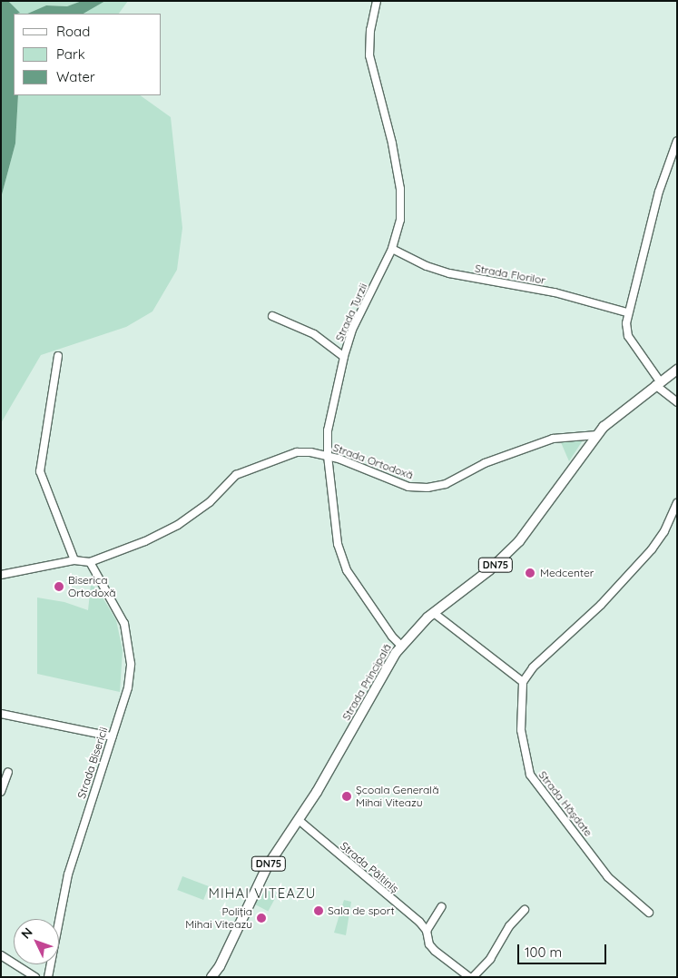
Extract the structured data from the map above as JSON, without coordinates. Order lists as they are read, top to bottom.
{
  "streets": {
    "main road": ["DN75", "Strada Principală"],
    "street": [
      "Strada Florilor",
      "Strada Turzii",
      "Strada Ortodoxă",
      "Strada Bisericii",
      "Strada Hășdate",
      "Strada Păltiniș"
    ]
  },
  "crossings": [
    ["Strada Florilor", "Strada Turzii"],
    ["Strada Turzii", "Strada Ortodoxă"],
    ["Strada Turzii", "Strada Principală"],
    ["Strada Ortodoxă", "Strada Principală"],
    ["Strada Ortodoxă", "Strada Bisericii"],
    ["Strada Principală", "Strada Păltiniș"]
  ],
  "districts": ["MIHAI VITEAZU"],
  "places": [
    "Medcenter",
    "Biserica Ortodoxă",
    "Școala Generală Mihai Viteazu",
    "Sala de sport",
    "Poliția Mihai Viteazu"
  ],
  "legend": ["Road", "Park", "Water"],
  "scale_bar": "100 m",
  "north": "top left"
}
